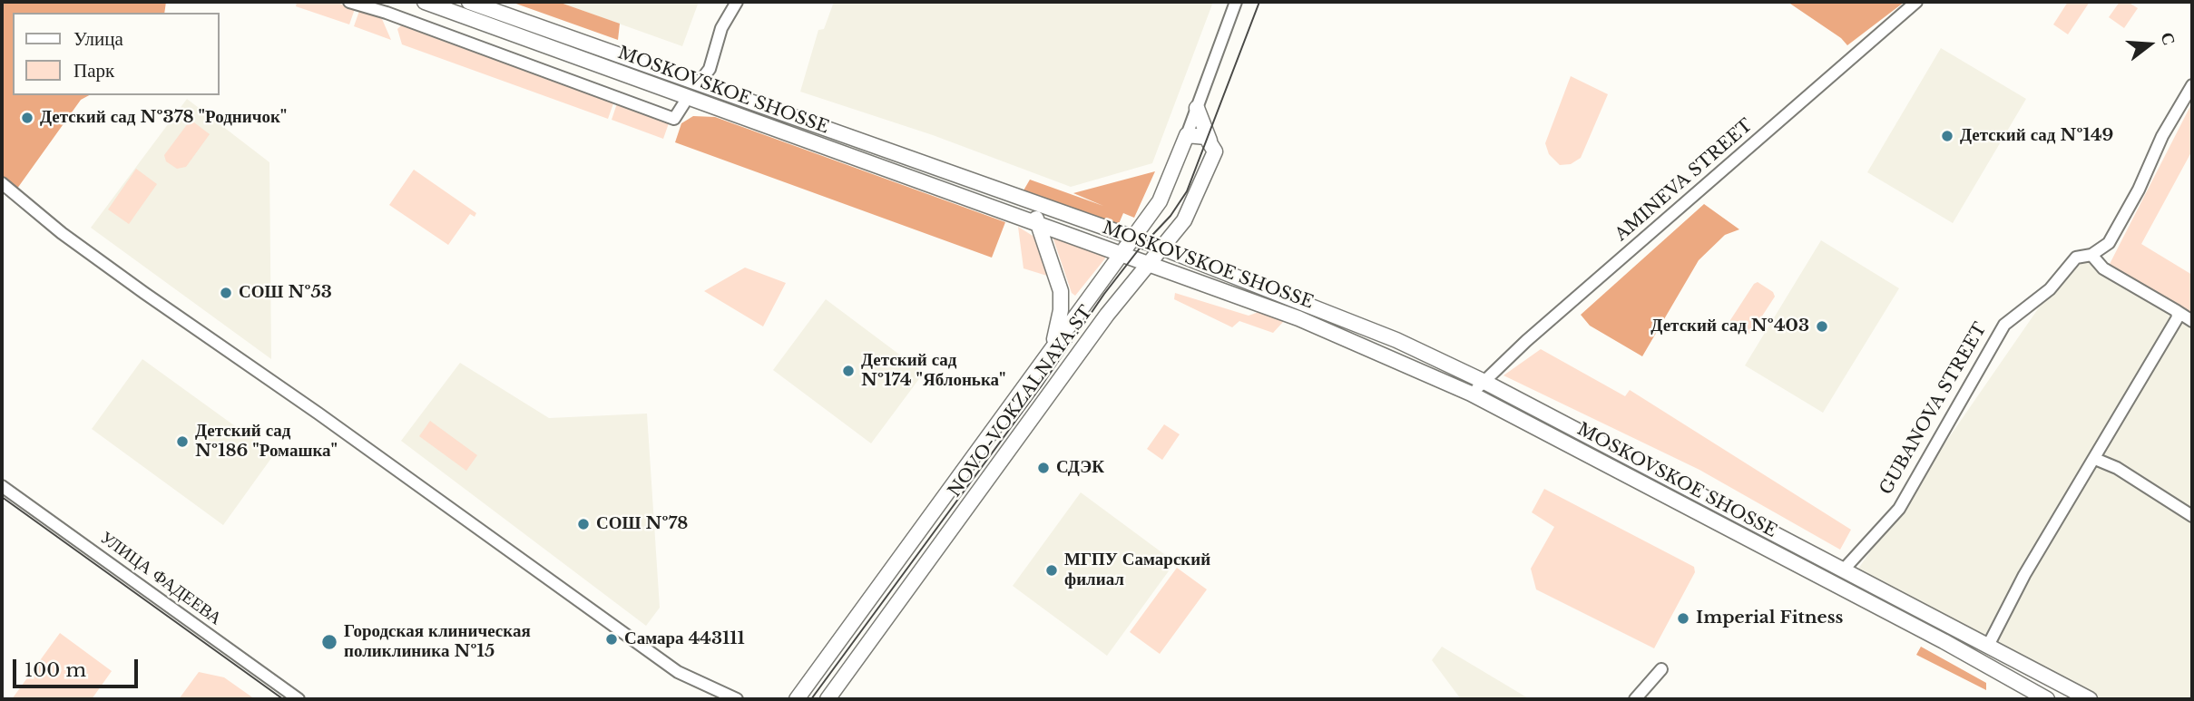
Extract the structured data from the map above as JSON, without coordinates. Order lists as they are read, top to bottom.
{
  "streets": {
    "main road": ["MOSKOVSKOE SHOSSE", "NOVO-VOKZALNAYA ST"],
    "street": ["AMINEVA STREET", "GUBANOVA STREET", "УЛИЦА ФАДЕЕВА"]
  },
  "crossings": [
    ["MOSKOVSKOE SHOSSE", "AMINEVA STREET"],
    ["MOSKOVSKOE SHOSSE", "NOVO-VOKZALNAYA ST"],
    ["MOSKOVSKOE SHOSSE", "GUBANOVA STREET"]
  ],
  "places": [
    "Детский сад №378 \"Родничок\"",
    "Детский сад №149",
    "СОШ №53",
    "Детский сад №403",
    "Детский сад №174 \"Яблонька\"",
    "Детский сад №186 \"Ромашка\"",
    "СДЭК",
    "СОШ №78",
    "МГПУ Самарский филиал",
    "Imperial Fitness",
    "Самара 443111",
    "Городская клиническая поликлиника №15"
  ],
  "legend": ["Улица", "Парк"],
  "scale_bar": "100 m",
  "north": "right"
}
